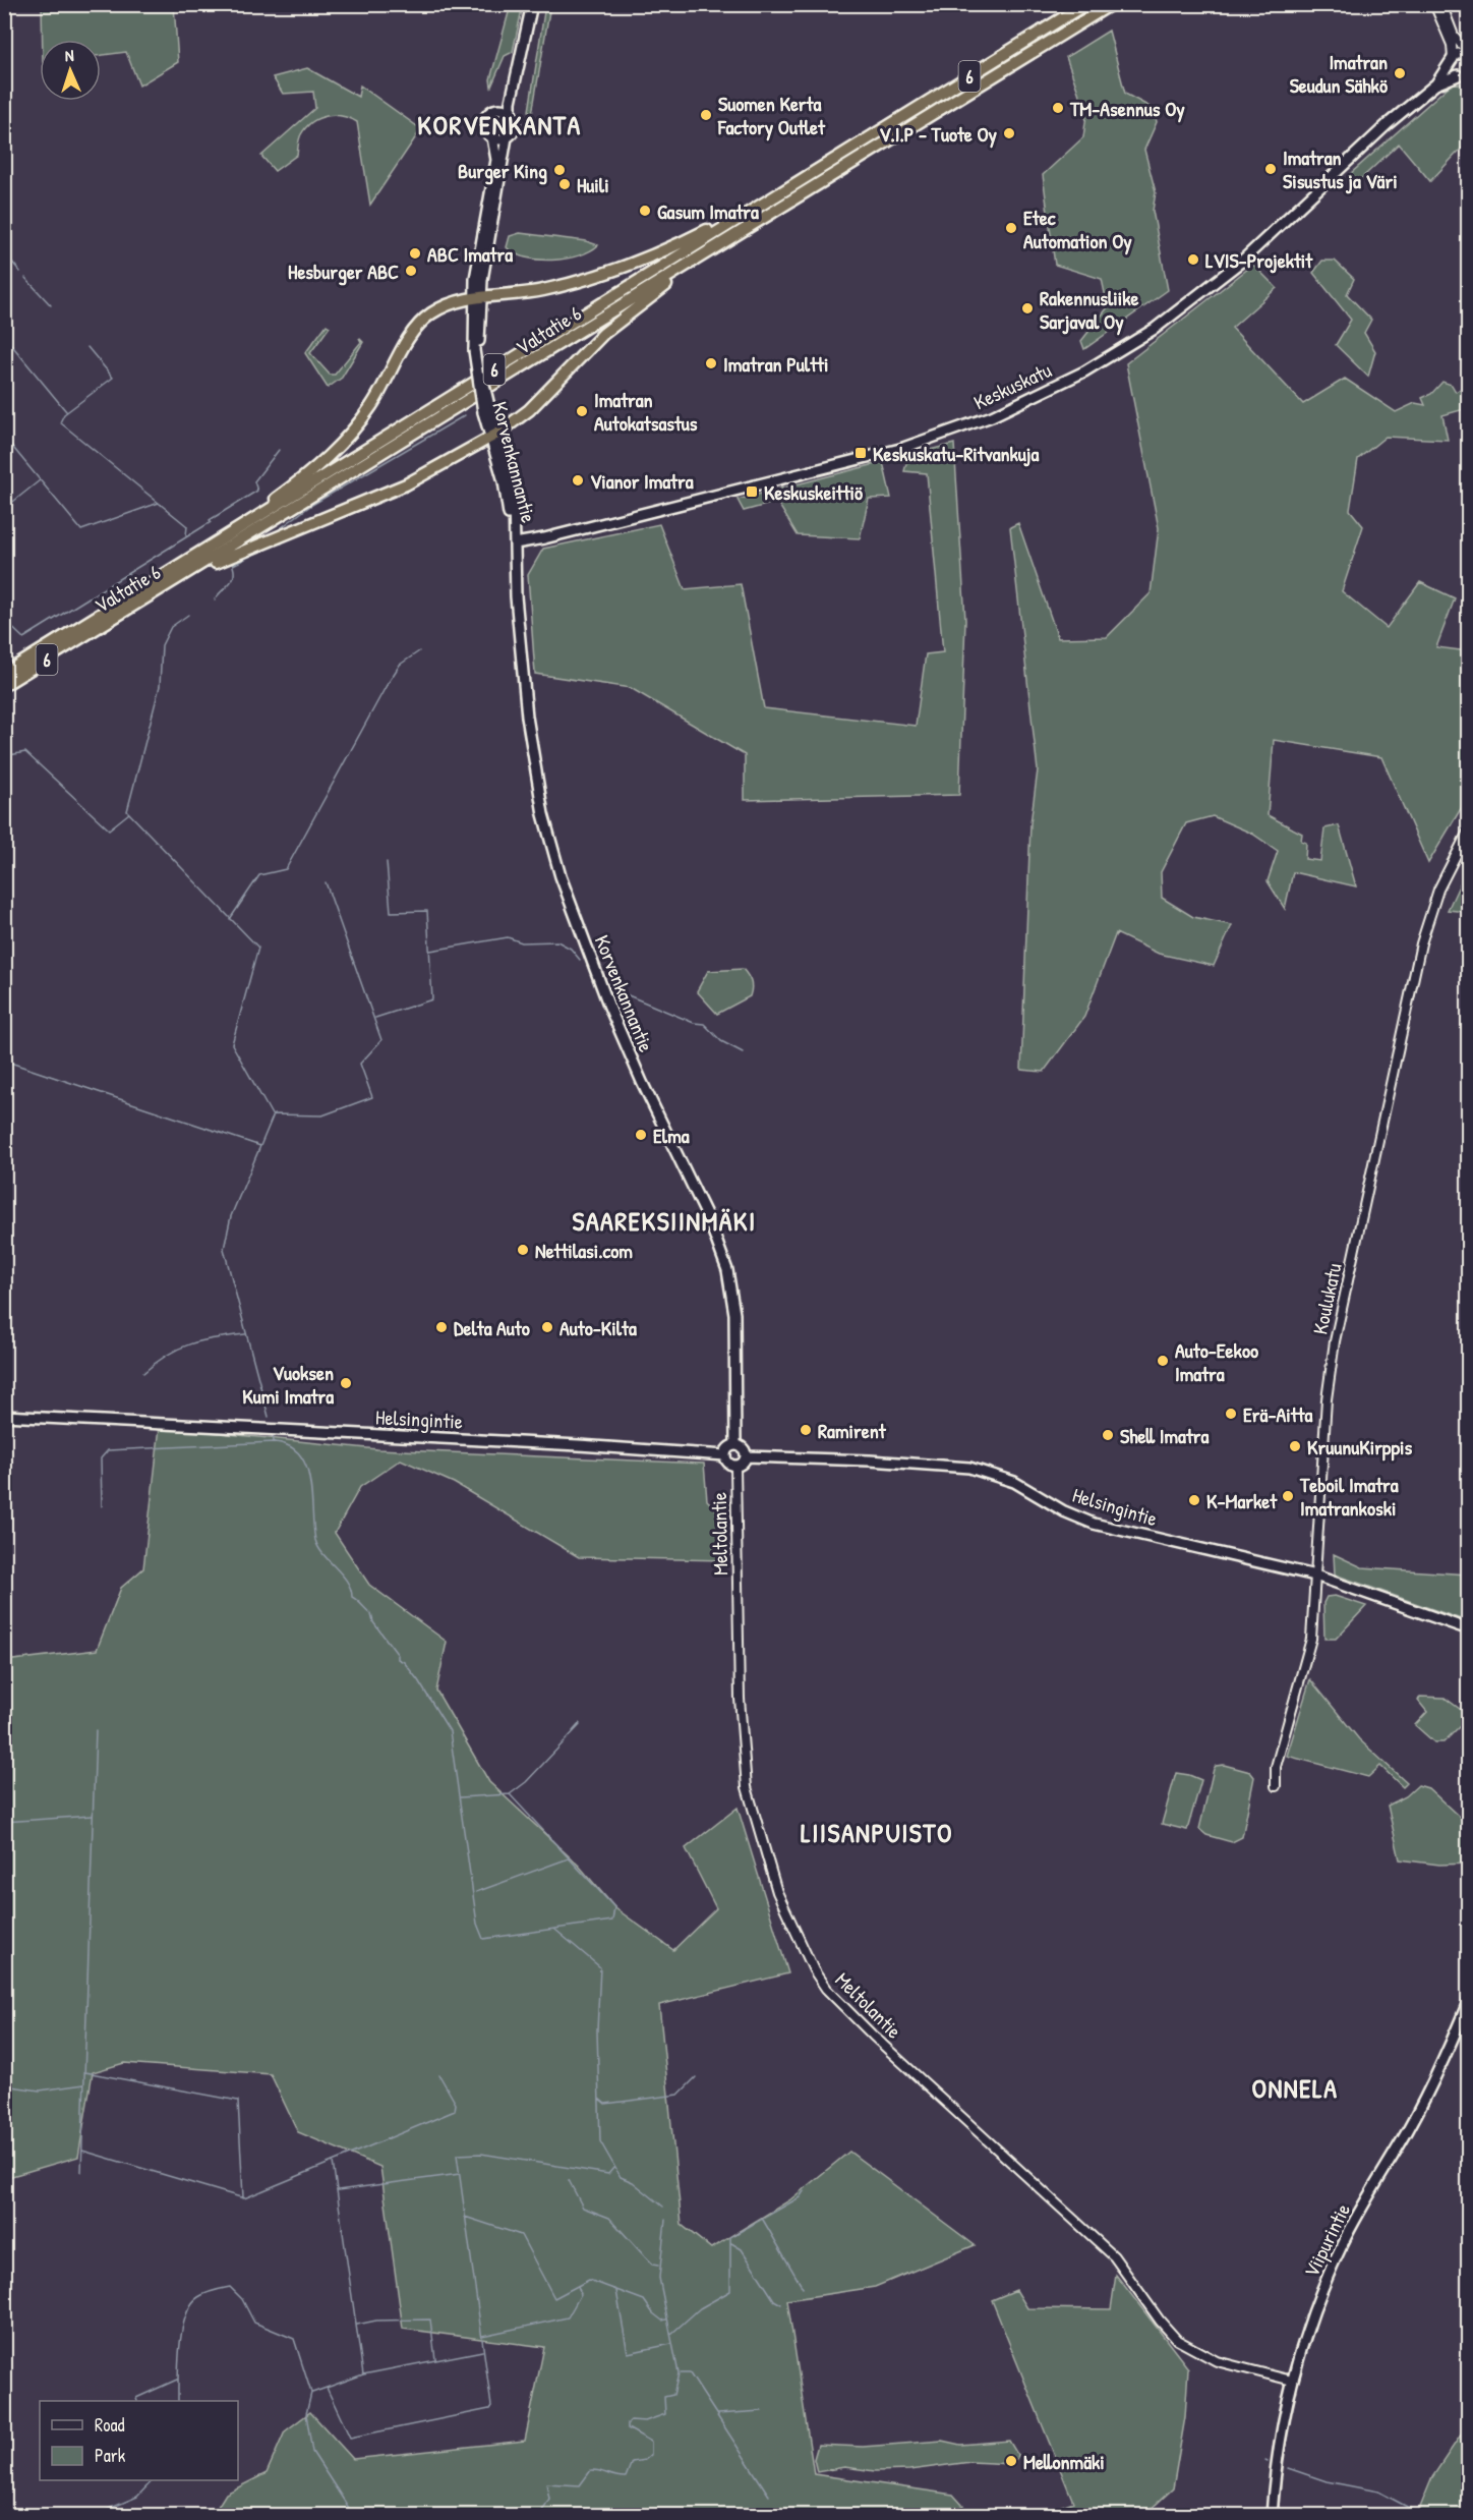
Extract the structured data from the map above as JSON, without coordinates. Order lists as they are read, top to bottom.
{
  "streets": {
    "highway": ["6", "Valtatie 6"],
    "main road": [
      "Keskuskatu",
      "Korvenkannantie",
      "Helsingintie",
      "Viipurintie"
    ],
    "street": ["Koulukatu", "Meltolantie"]
  },
  "crossings": [
    ["Keskuskatu", "Korvenkannantie"],
    ["Korvenkannantie", "Helsingintie"],
    ["Korvenkannantie", "Meltolantie"],
    ["Koulukatu", "Helsingintie"],
    ["Helsingintie", "Meltolantie"],
    ["Meltolantie", "Viipurintie"]
  ],
  "districts": [
    "KORVENKANTA",
    "SAAREKSIINMÄKI",
    "LIISANPUISTO",
    "ONNELA"
  ],
  "places": {
    "other": [
      "Imatran Seudun Sähkö",
      "TM-Asennus Oy",
      "Suomen Kerta Factory Outlet",
      "V.I.P - Tuote Oy",
      "Imatran Sisustus ja Väri",
      "Burger King",
      "Huili",
      "Gasum Imatra",
      "Etec Automation Oy",
      "ABC Imatra",
      "LVIS-Projektit",
      "Hesburger ABC",
      "Rakennusliike Sarjaval Oy",
      "Imatran Pultti",
      "Imatran Autokatsastus",
      "Vianor Imatra",
      "Elma",
      "Nettilasi.com",
      "Delta Auto",
      "Auto-Kilta",
      "Auto-Eekoo Imatra",
      "Vuoksen Kumi Imatra",
      "Erä-Aitta",
      "Ramirent",
      "Shell Imatra",
      "KruunuKirppis",
      "Teboil Imatra Imatrankoski",
      "K-Market",
      "Mellonmäki"
    ],
    "transit": ["Keskuskatu-Ritvankuja", "Keskuskeittiö"]
  },
  "legend": ["Road", "Park"],
  "north": "top"
}
